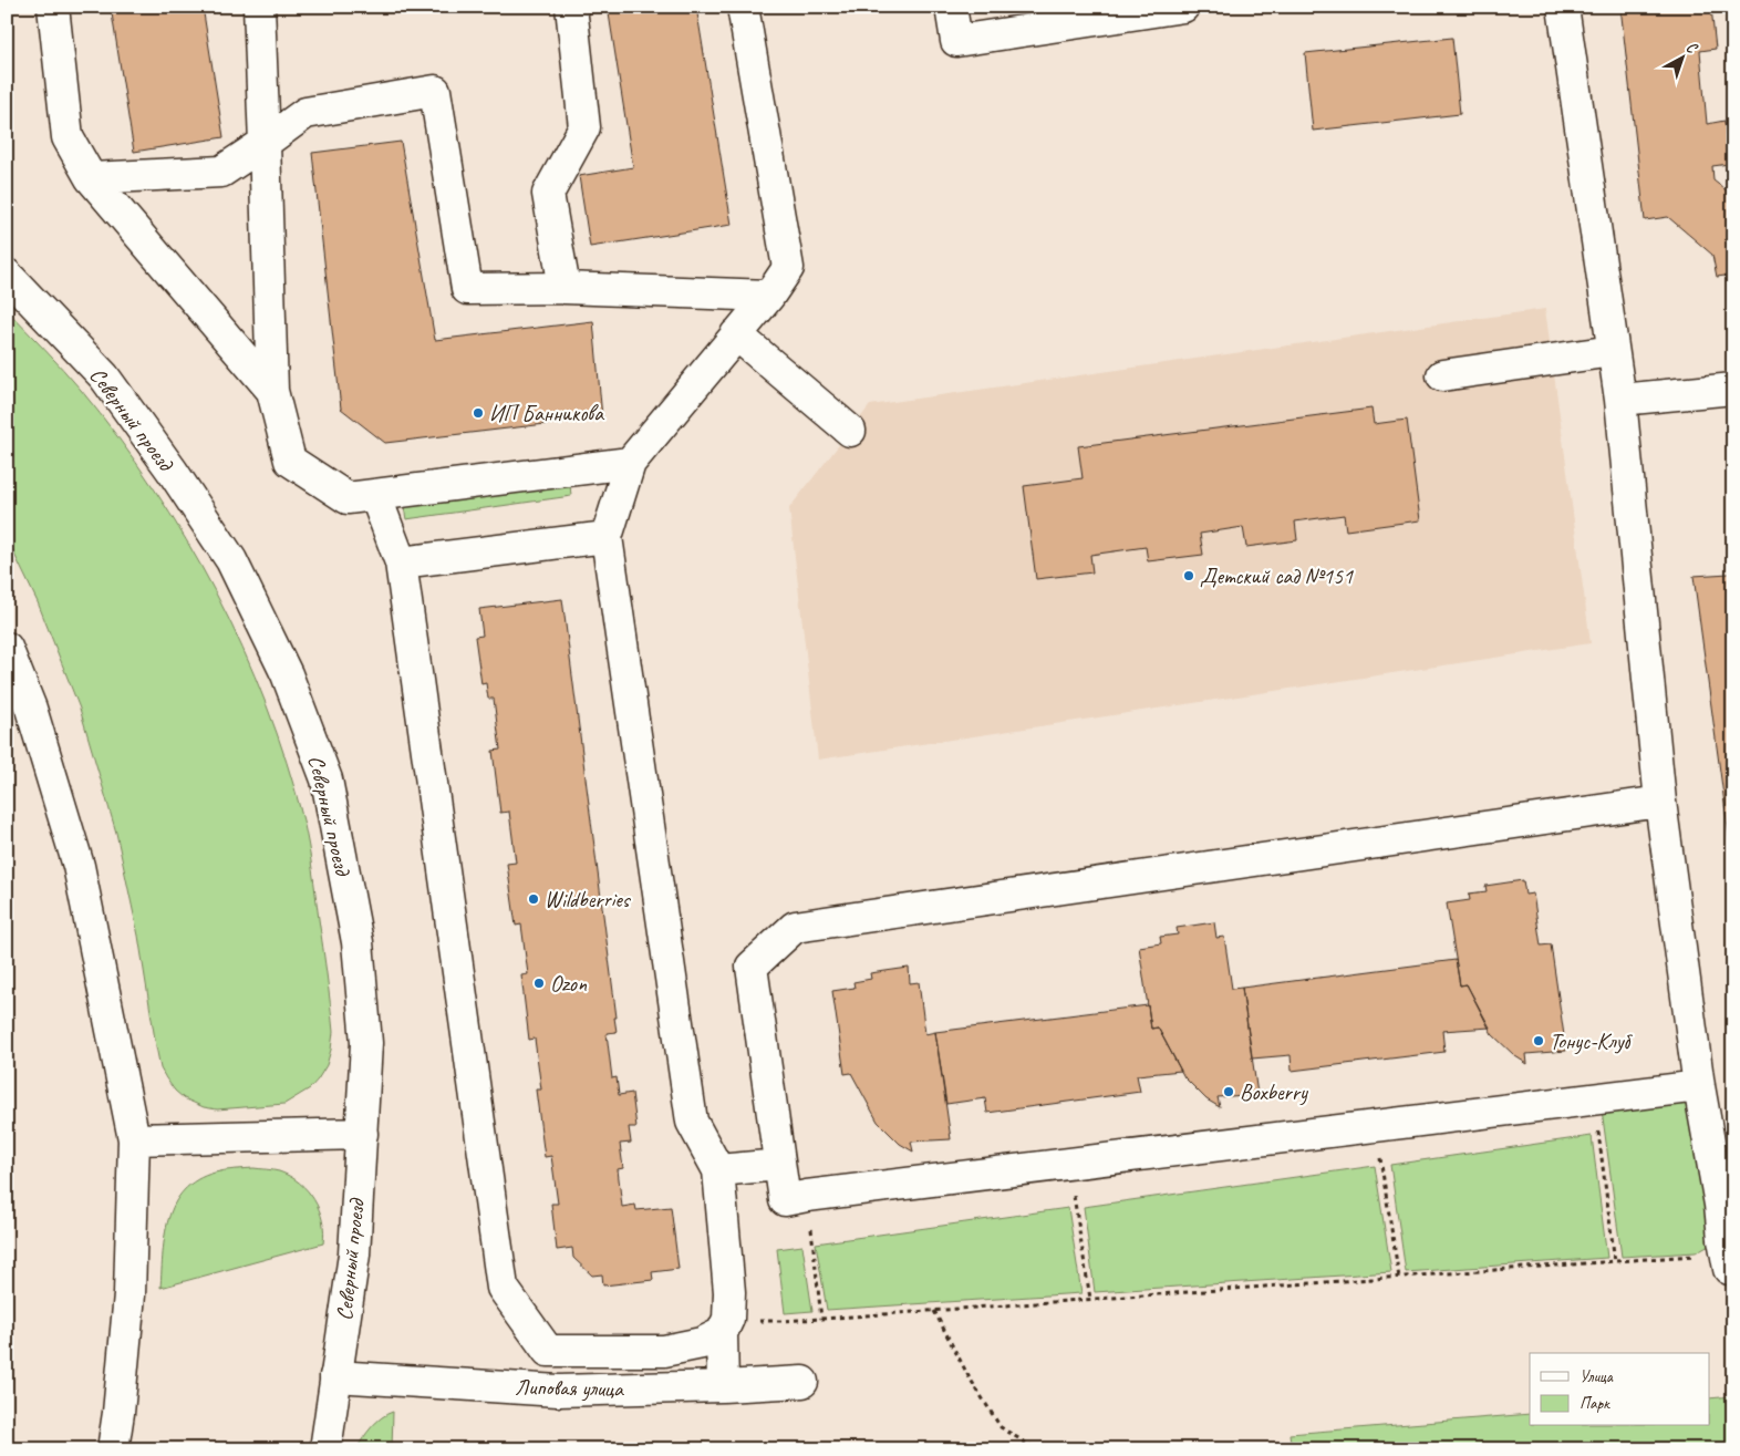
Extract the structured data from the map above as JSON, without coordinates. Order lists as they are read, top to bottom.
{
  "streets": {
    "main road": ["Северный проезд", "Липовая улица"]
  },
  "crossings": [
    ["Северный проезд", "Липовая улица"]
  ],
  "places": [
    "ИП Банникова",
    "Детский сад №151",
    "Wildberries",
    "Ozon",
    "Тонус-Клуб",
    "Boxberry"
  ],
  "legend": ["Улица", "Парк"],
  "north": "top right"
}
